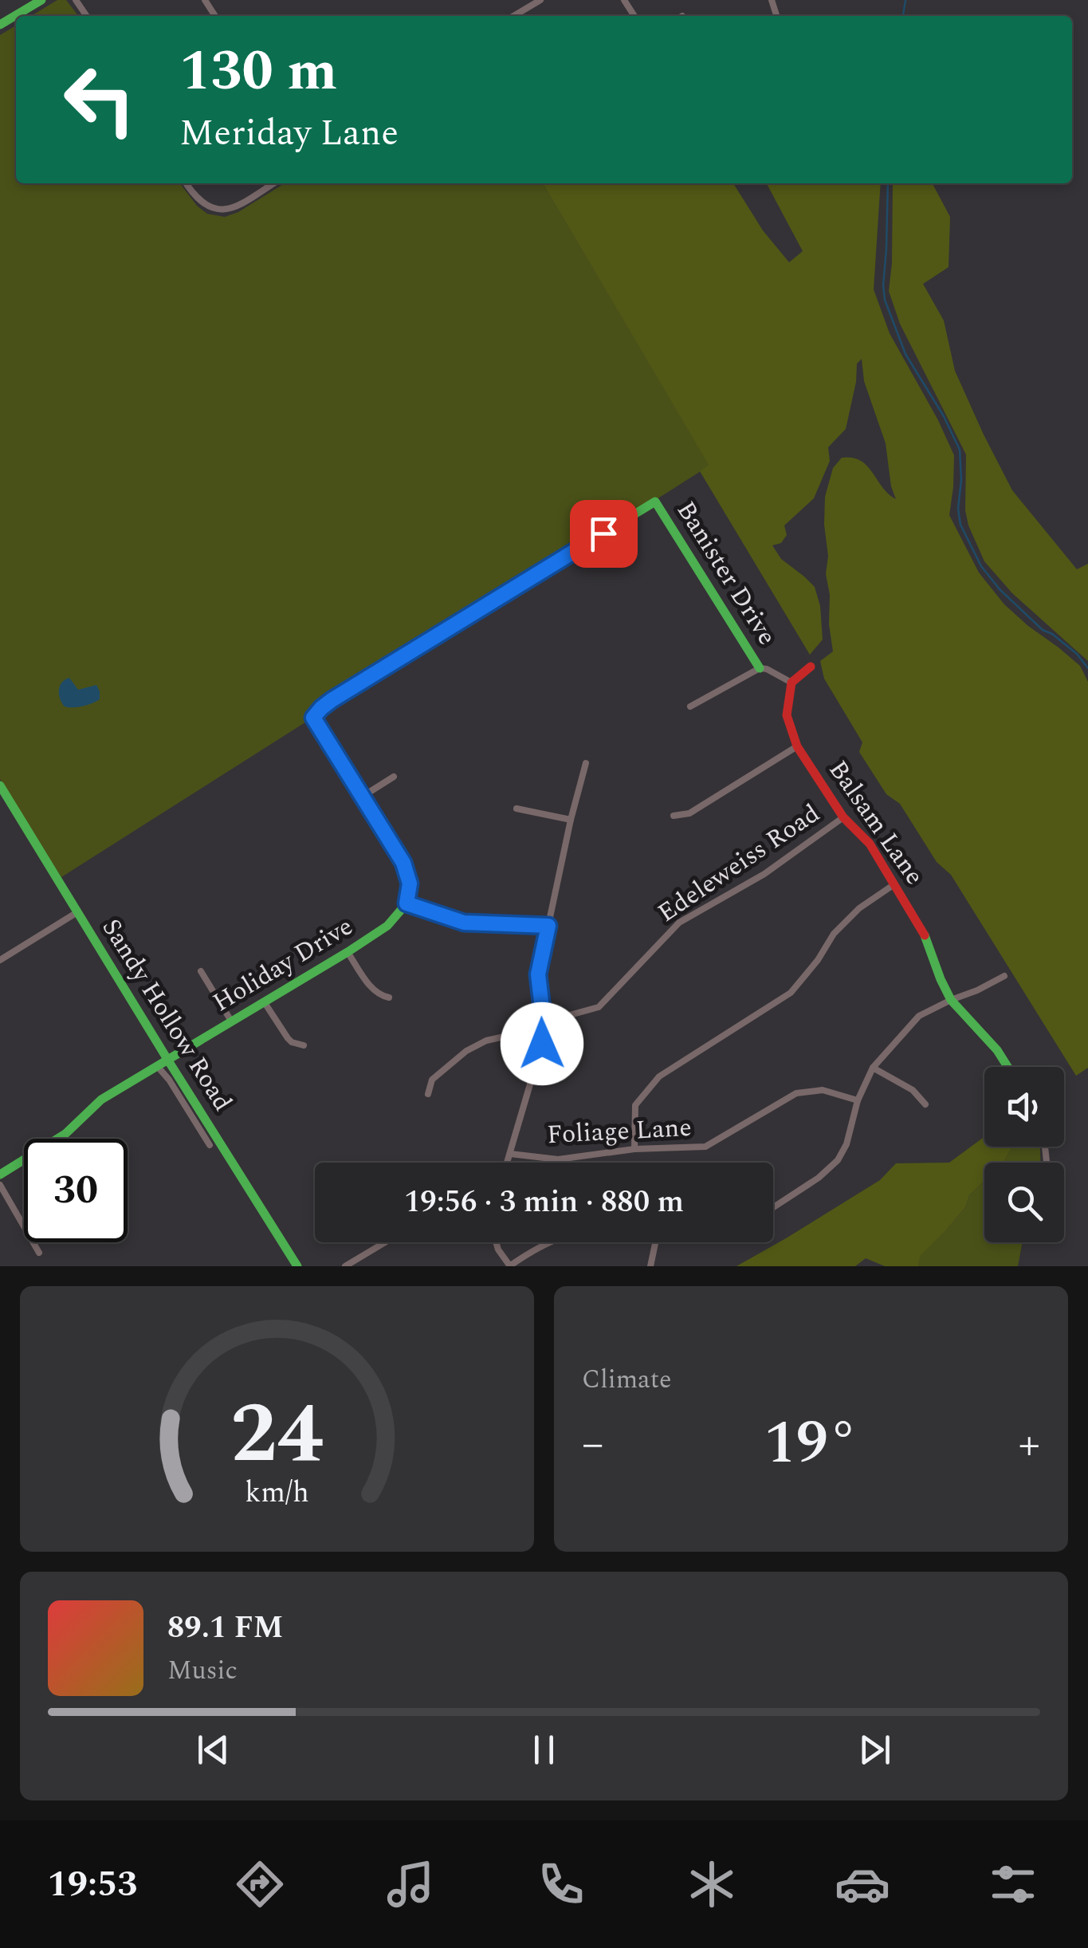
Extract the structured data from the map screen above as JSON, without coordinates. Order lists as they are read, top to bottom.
{
  "streets": {
    "street": [
      "Banister Drive",
      "Balsam Lane",
      "Edeleweiss Road",
      "Holiday Drive",
      "Sandy Hollow Road",
      "Foliage Lane"
    ]
  },
  "crossings": [
    ["Balsam Lane", "Edeleweiss Road"],
    ["Holiday Drive", "Sandy Hollow Road"]
  ],
  "page": {
    "turn": ["130 m", "Meriday Lane"],
    "limit": "30",
    "trip": "19:56 · 3 min · 880 m",
    "tile": "Climate",
    "heat": ["−", "19°", "+"],
    "song": ["89.1 FM", "Music"],
    "tabs": "19:53",
    "gauge": ["24", "km/h"]
  }
}
